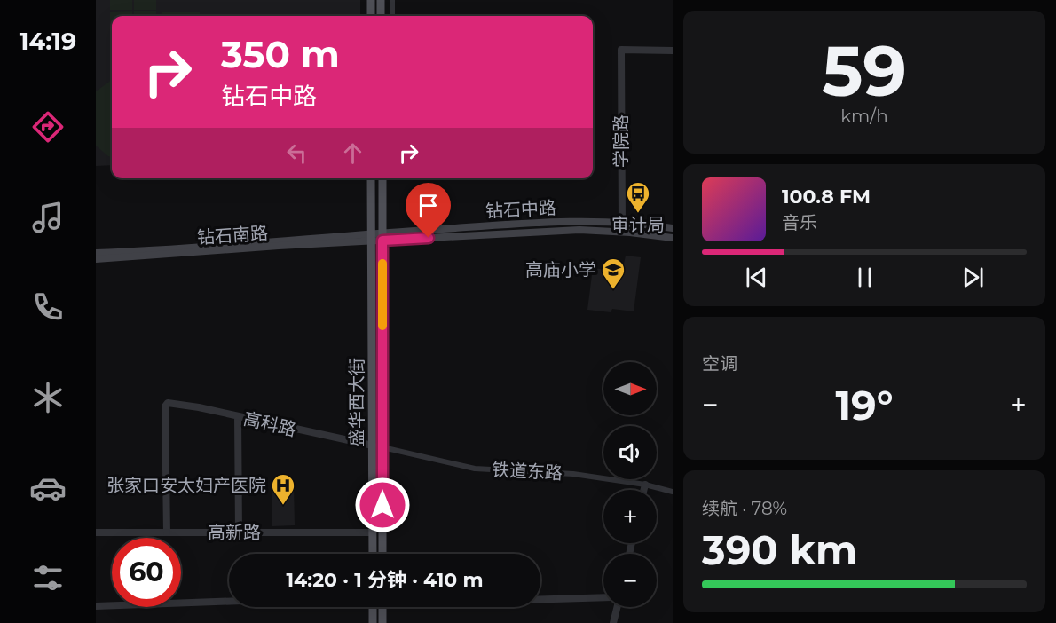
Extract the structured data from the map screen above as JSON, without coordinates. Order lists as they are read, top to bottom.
{
  "streets": {
    "main road": ["钻石中路", "钻石南路", "盛华西大街"],
    "street": [
      "学院路",
      "高科路",
      "铁道东路",
      "高新路"
    ]
  },
  "crossings": [
    ["学院路", "钻石中路"],
    ["钻石中路", "钻石南路"],
    ["钻石中路", "盛华西大街"],
    ["钻石南路", "盛华西大街"],
    ["盛华西大街", "高科路"],
    ["盛华西大街", "铁道东路"],
    ["盛华西大街", "高新路"],
    ["高科路", "高新路"]
  ],
  "places": {
    "bus stop": ["审计局"],
    "school or university": ["高庙小学"],
    "hospital": ["张家口安太妇产医院"]
  },
  "north": "right",
  "page": {
    "tabs": "14:19",
    "tile": [
      ["59", "km/h"],
      "空调",
      ["续航 · 78%", "390 km"]
    ],
    "turn": ["350 m", "钻石中路"],
    "song": ["100.8 FM", "音乐"],
    "map_buttons": ["+", "−"],
    "heat": ["−", "19°", "+"],
    "limit": "60",
    "trip": "14:20 · 1 分钟 · 410 m"
  }
}
